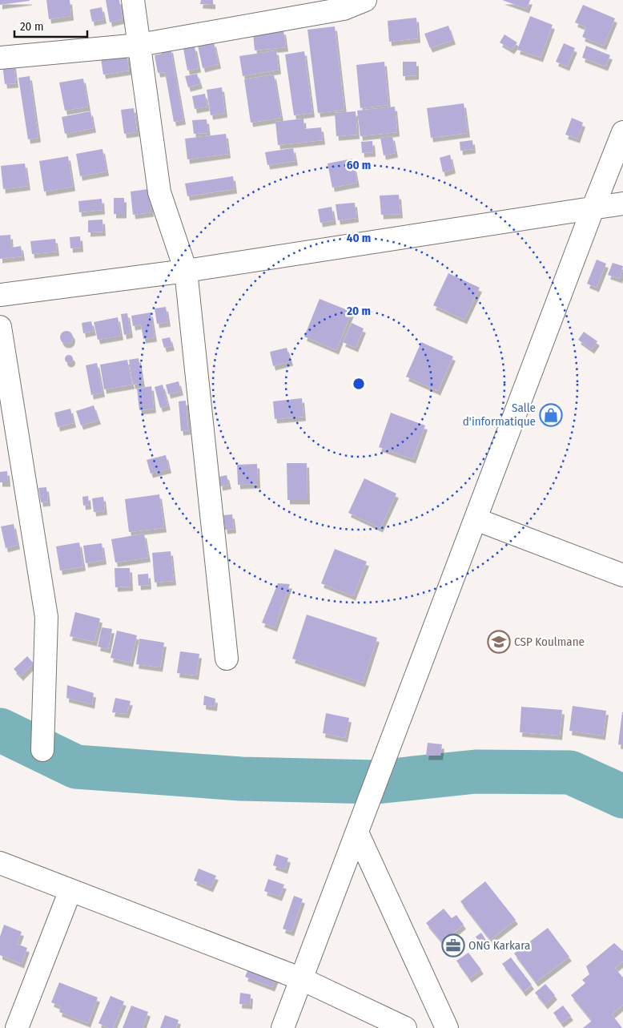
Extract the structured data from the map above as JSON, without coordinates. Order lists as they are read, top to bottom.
{
  "places": {
    "shop": ["Salle d'informatique"],
    "school or university": ["CSP Koulmane"],
    "office": ["ONG Karkara"]
  },
  "scale_bar": "20 m",
  "rings": ["60 m", "40 m", "20 m"]
}
